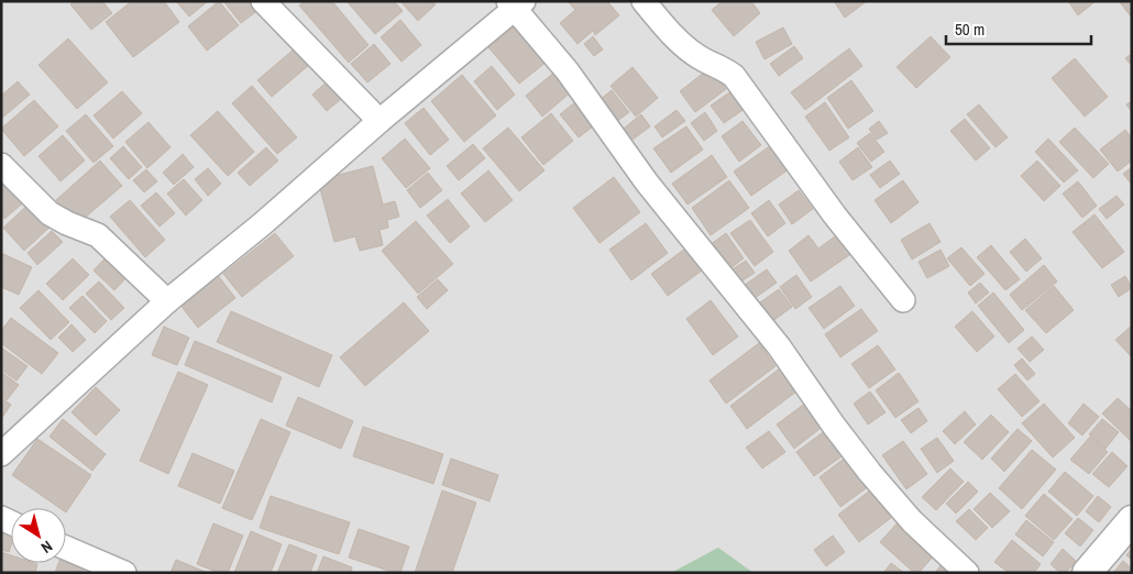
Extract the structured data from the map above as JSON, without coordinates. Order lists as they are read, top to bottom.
{
  "scale_bar": "50 m",
  "north": "bottom right"
}
